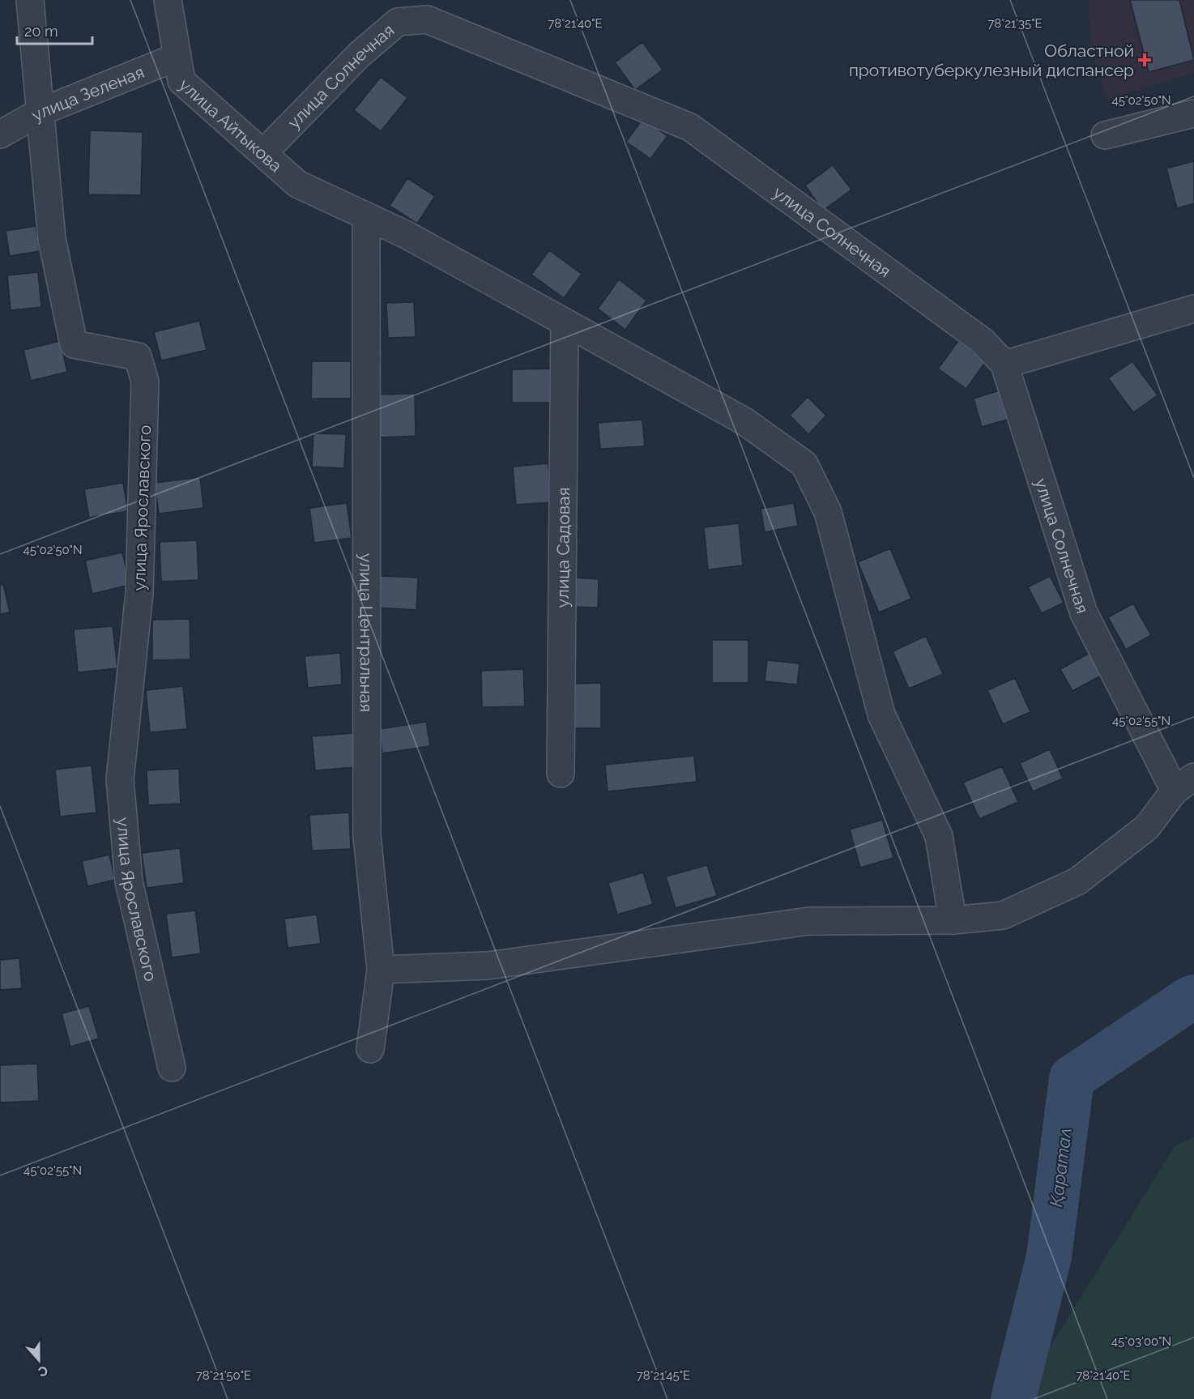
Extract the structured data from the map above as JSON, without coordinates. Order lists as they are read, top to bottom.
{
  "streets": {
    "street": [
      "улица Солнечная",
      "улица Зеленая",
      "улица Айтыкова",
      "улица Ярославского",
      "улица Садовая",
      "улица Центральная"
    ]
  },
  "crossings": [
    ["улица Солнечная", "улица Айтыкова"],
    ["улица Зеленая", "улица Айтыкова"],
    ["улица Зеленая", "улица Ярославского"],
    ["улица Айтыкова", "улица Садовая"],
    ["улица Айтыкова", "улица Центральная"]
  ],
  "water": ["Қаратал"],
  "places": {
    "health": ["Областной противотуберкулезный диспансер"]
  },
  "scale_bar": "20 m",
  "north": "bottom",
  "coordinates": [
    "78°21'40\"E",
    "78°21'35\"E",
    "45°02'50\"N",
    "45°02'55\"N",
    "45°03'00\"N",
    "78°21'50\"E",
    "78°21'45\"E"
  ]
}
